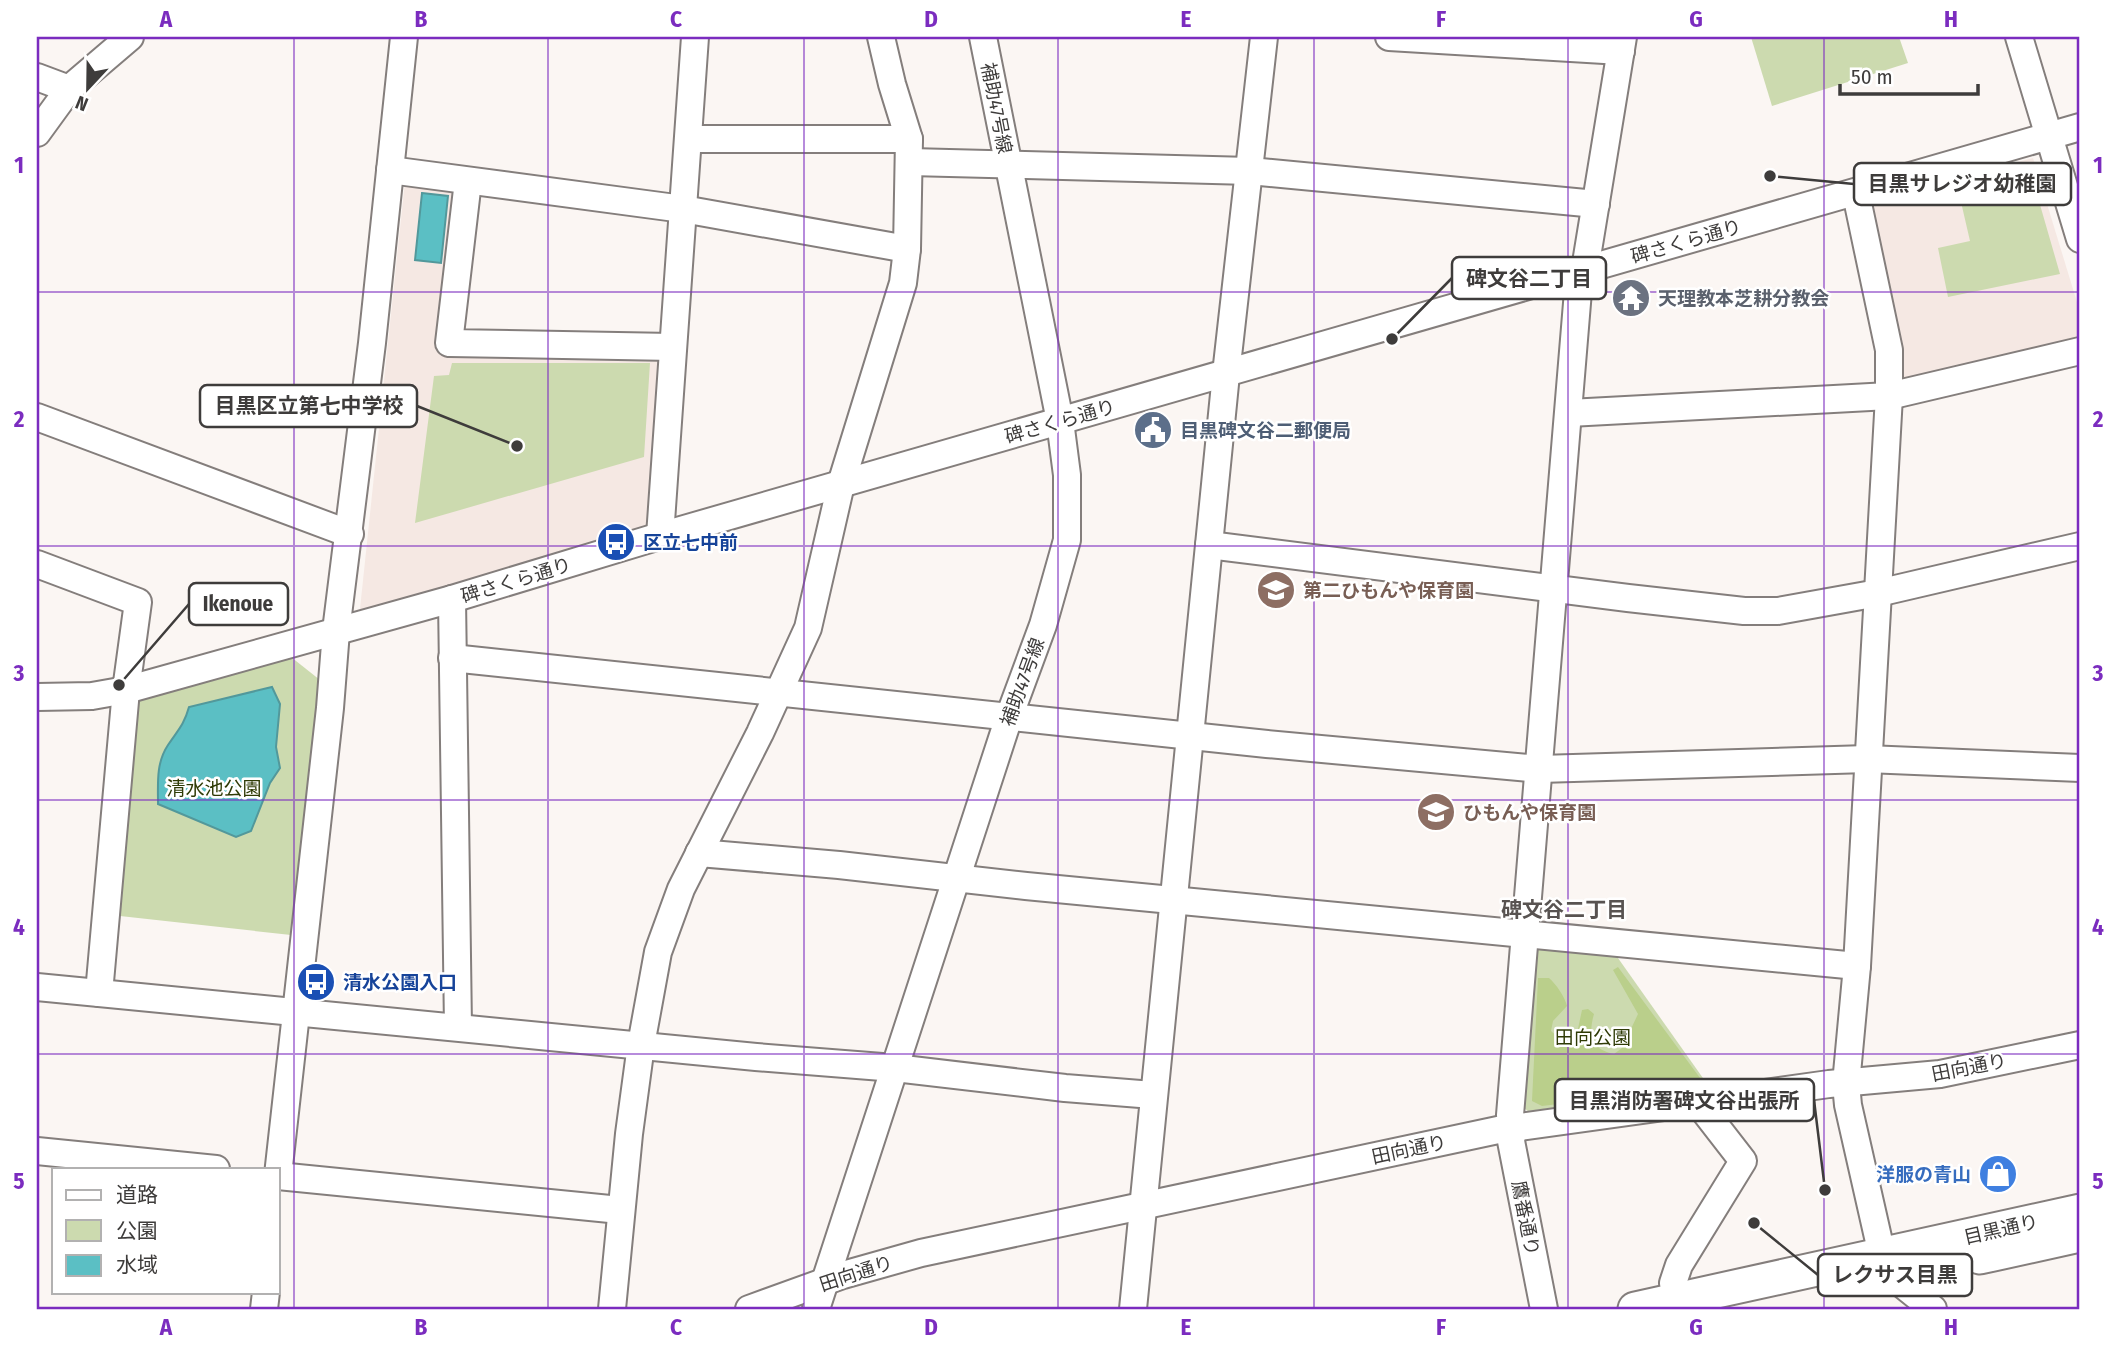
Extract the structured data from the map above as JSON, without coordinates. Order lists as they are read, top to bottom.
{
  "streets": {
    "main road": ["目黒通り"],
    "street": [
      "補助47号線",
      "碑さくら通り",
      "田向通り",
      "鷹番通り"
    ]
  },
  "crossings": [
    ["補助47号線", "碑さくら通り"],
    ["補助47号線", "田向通り"],
    ["碑さくら通り", "鷹番通り"],
    ["田向通り", "鷹番通り"]
  ],
  "districts": ["碑文谷二丁目"],
  "parks": ["清水池公園", "田向公園"],
  "places": {
    "other": [
      "目黒サレジオ幼稚園",
      "碑文谷二丁目",
      "目黒区立第七中学校",
      "Ikenoue",
      "目黒消防署碑文谷出張所",
      "レクサス目黒"
    ],
    "temple": ["天理教本芝耕分教会"],
    "public building": ["目黒碑文谷二郵便局"],
    "bus stop": ["区立七中前", "清水公園入口"],
    "school or university": ["第二ひもんや保育園", "ひもんや保育園"],
    "shop": ["洋服の青山"]
  },
  "legend": ["道路", "公園", "水域"],
  "scale_bar": "50 m",
  "north": "bottom",
  "grid": {
    "columns": [
      "A",
      "B",
      "C",
      "D",
      "E",
      "F",
      "G",
      "H"
    ],
    "rows": [
      "1",
      "2",
      "3",
      "4",
      "5"
    ]
  }
}
